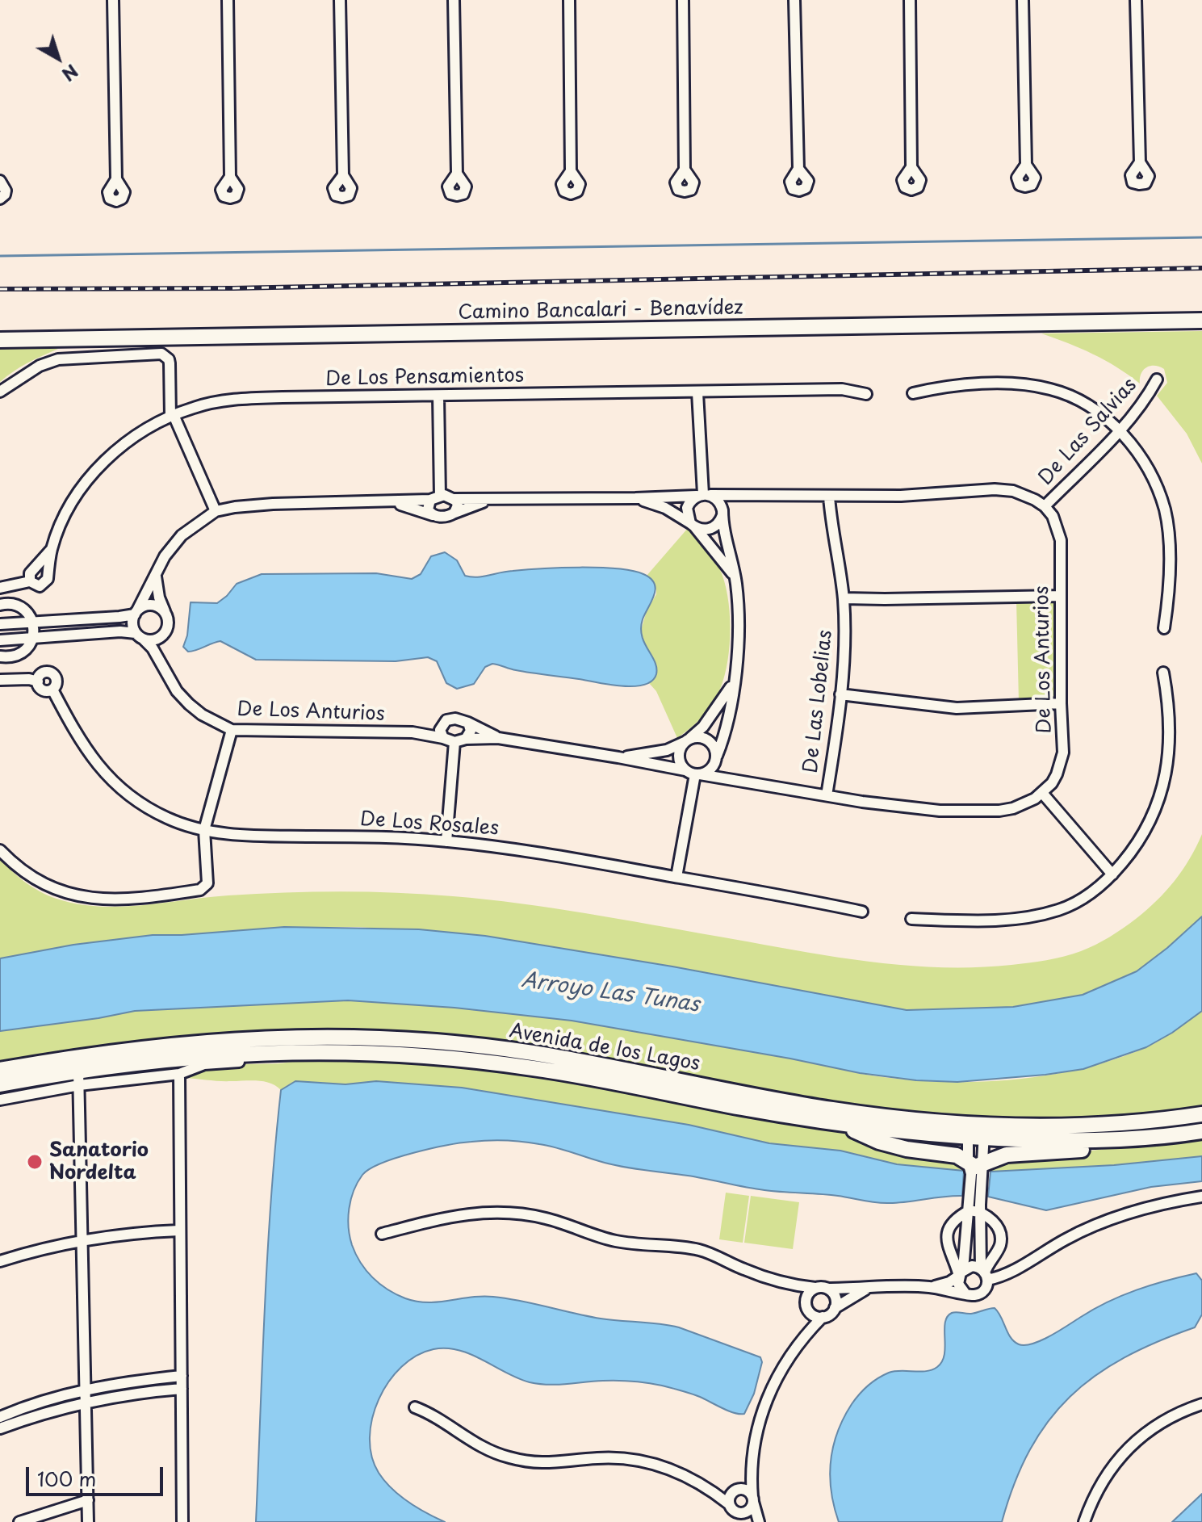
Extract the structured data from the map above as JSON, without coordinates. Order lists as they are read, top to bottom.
{
  "streets": {
    "street": [
      "Camino Bancalari - Benavídez",
      "De Los Pensamientos",
      "De Las Salvias",
      "De Los Anturios",
      "De Las Lobelias",
      "De Los Rosales",
      "Avenida de los Lagos"
    ]
  },
  "crossings": [
    ["De Las Salvias", "De Los Anturios"],
    ["De Los Anturios", "De Las Lobelias"]
  ],
  "water": ["Arroyo Las Tunas"],
  "places": ["Sanatorio Nordelta"],
  "scale_bar": "100 m",
  "north": "bottom right"
}
